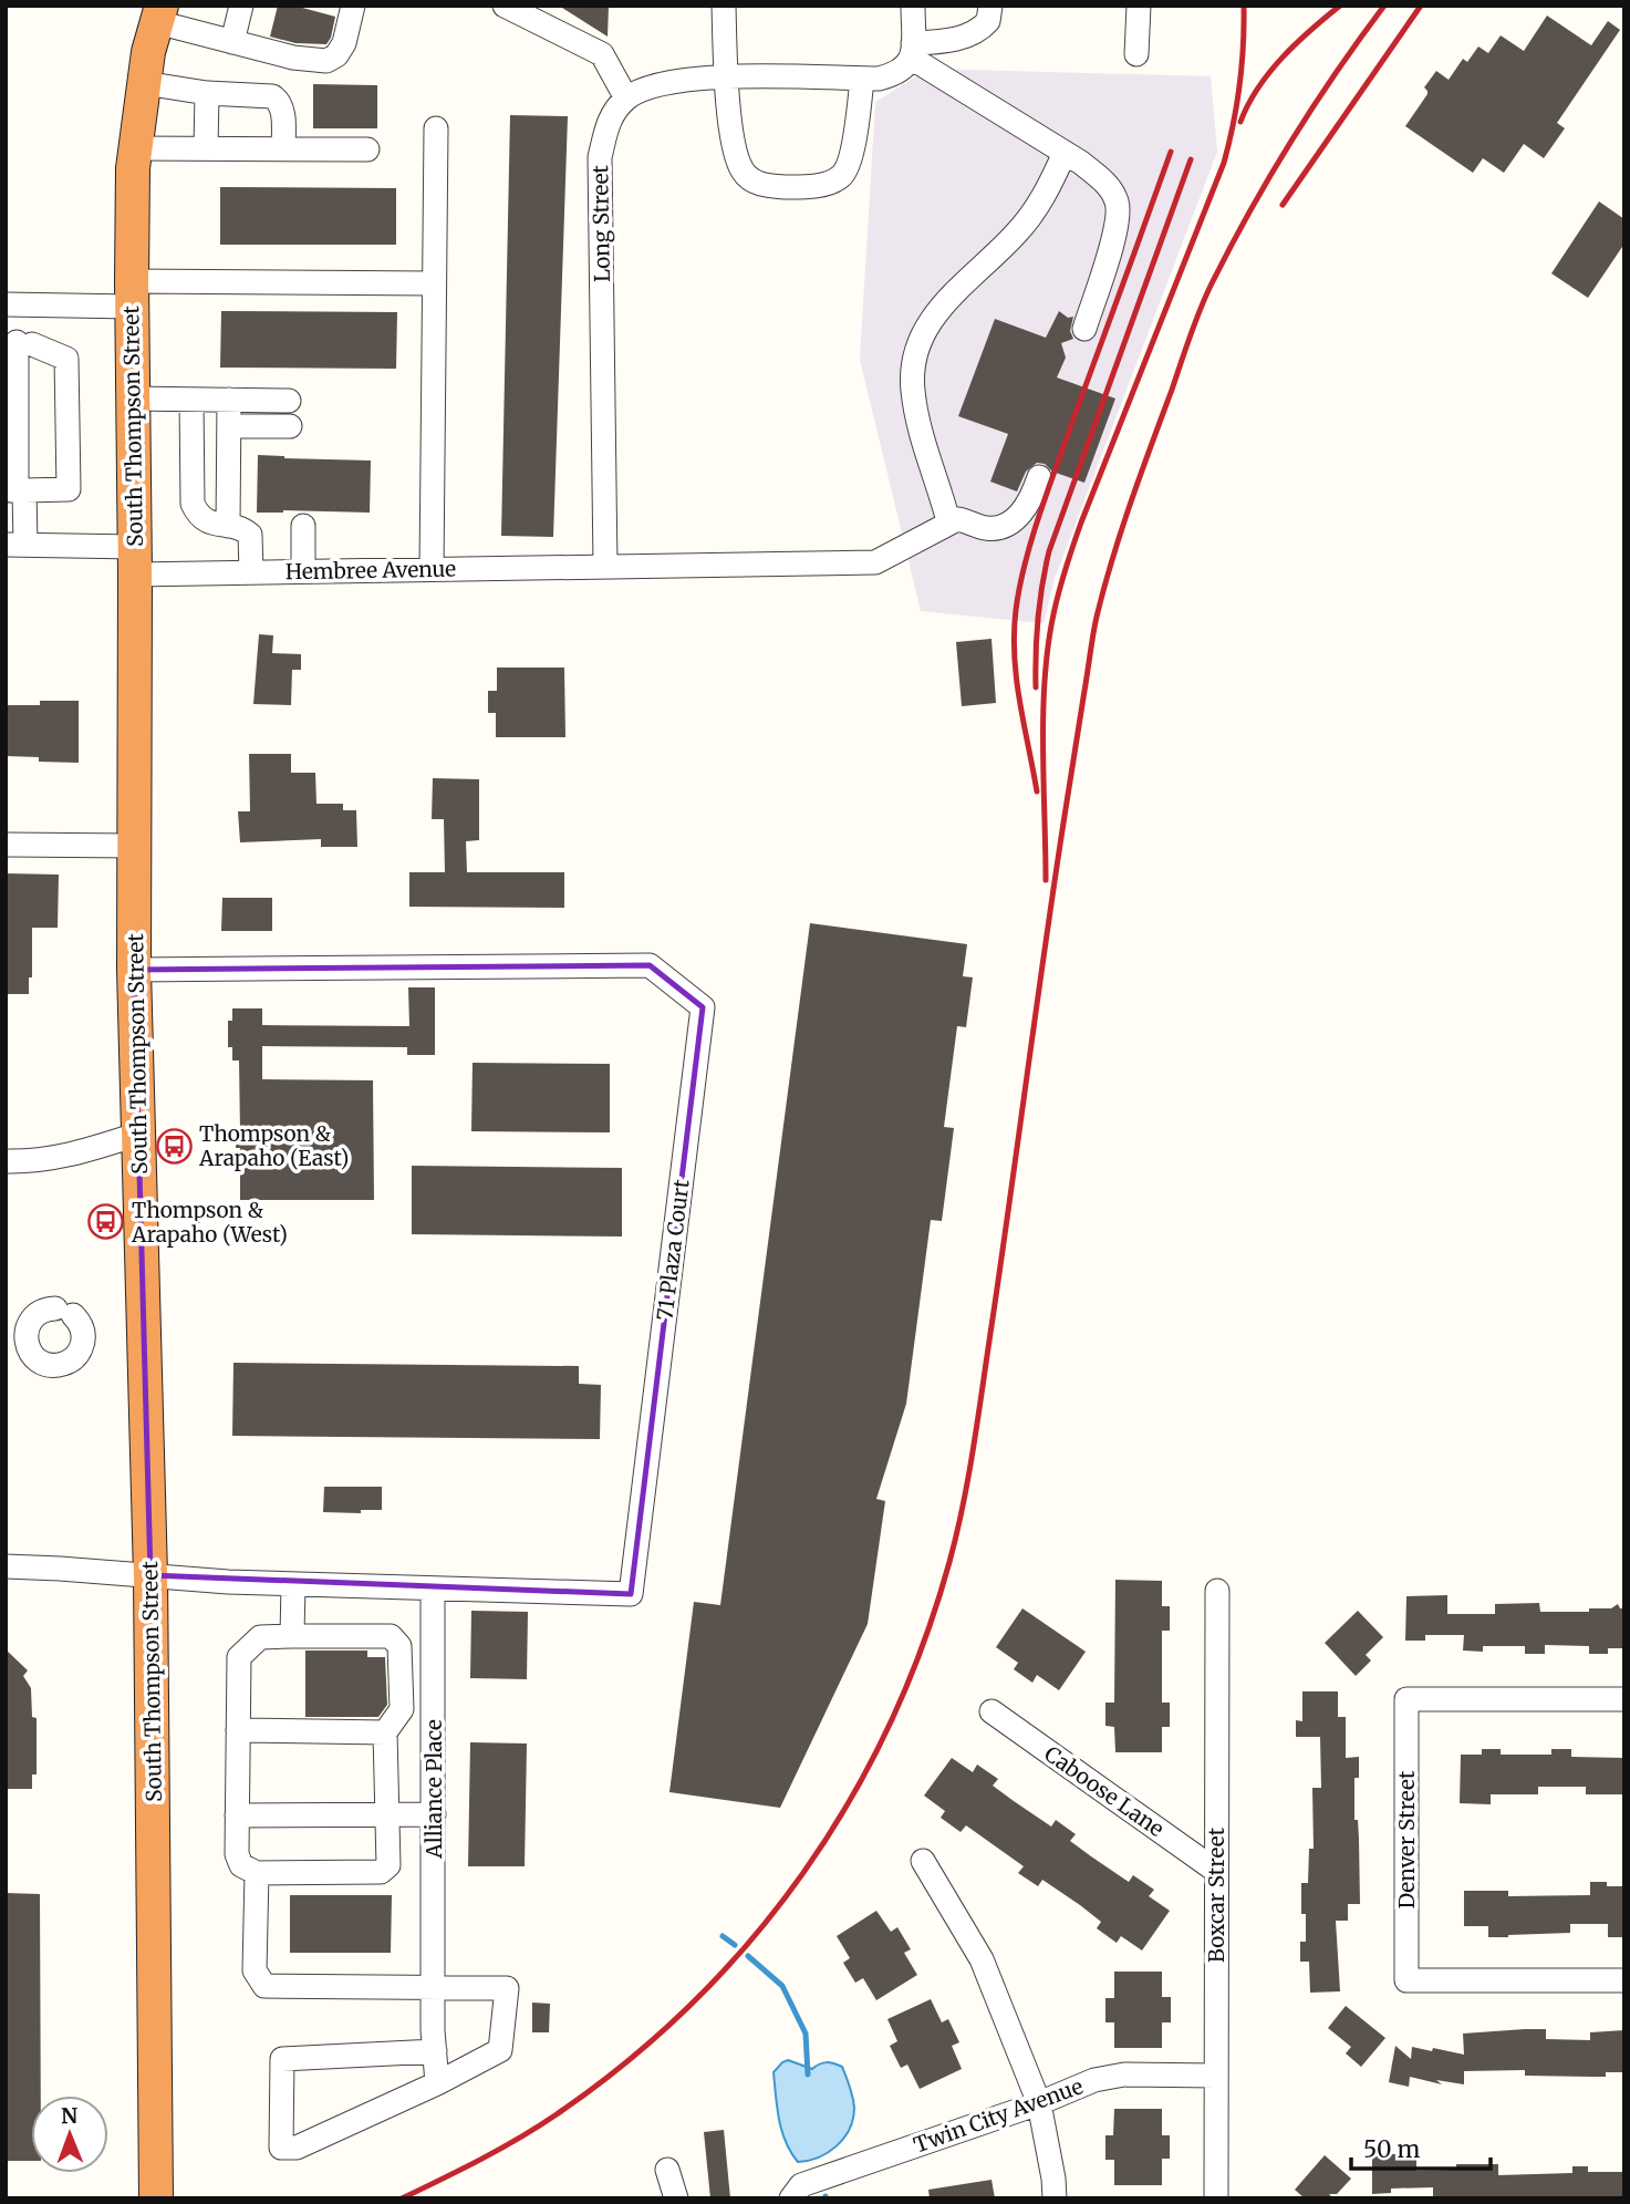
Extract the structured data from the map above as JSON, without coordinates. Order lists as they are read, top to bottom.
{
  "streets": {
    "highway": ["South Thompson Street"],
    "street": [
      "Long Street",
      "Hembree Avenue",
      "71 Plaza Court",
      "Alliance Place",
      "Caboose Lane",
      "Denver Street",
      "Boxcar Street",
      "Twin City Avenue"
    ]
  },
  "crossings": [
    ["Long Street", "Hembree Avenue"],
    ["South Thompson Street", "Hembree Avenue"],
    ["South Thompson Street", "71 Plaza Court"],
    ["71 Plaza Court", "Alliance Place"],
    ["Caboose Lane", "Boxcar Street"],
    ["Boxcar Street", "Twin City Avenue"]
  ],
  "places": {
    "bus stop": ["Thompson & Arapaho (East)", "Thompson & Arapaho (West)"]
  },
  "scale_bar": "50 m",
  "north": "top"
}
